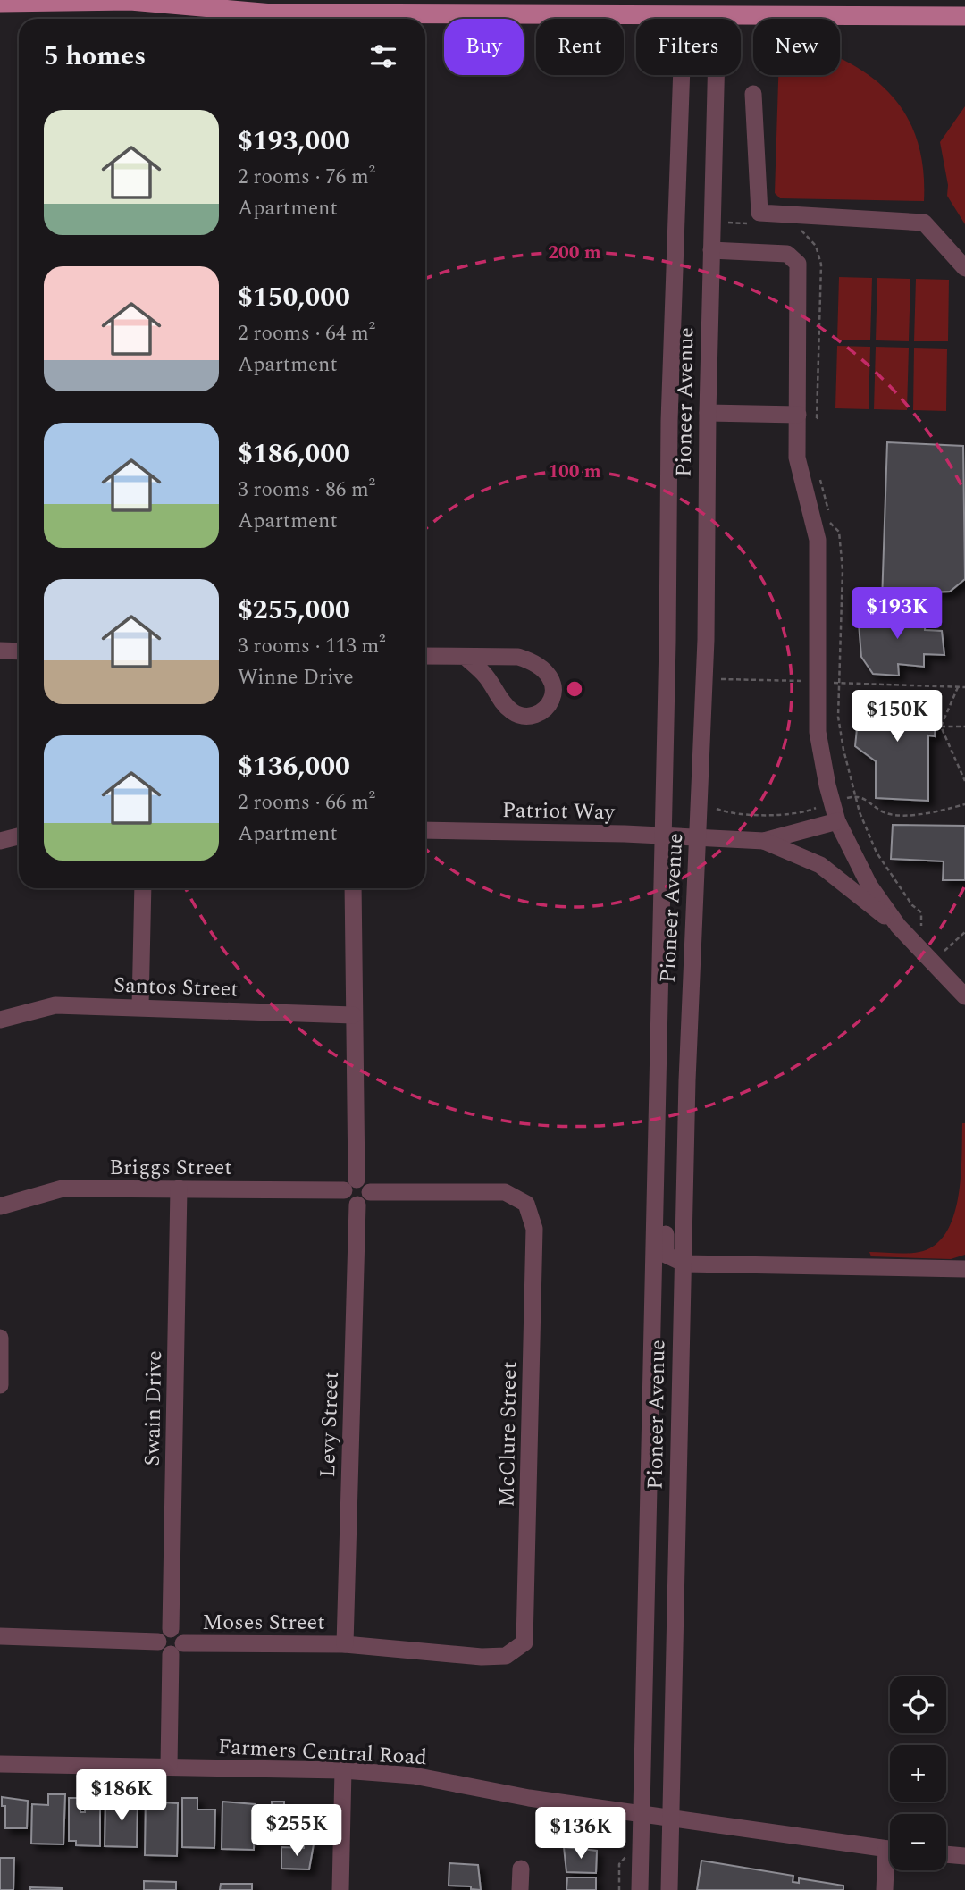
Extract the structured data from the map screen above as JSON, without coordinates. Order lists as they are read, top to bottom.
{
  "streets": {
    "street": [
      "Pioneer Avenue",
      "Patriot Way",
      "Santos Street",
      "Briggs Street",
      "Swain Drive",
      "Levy Street",
      "McClure Street",
      "Moses Street",
      "Farmers Central Road"
    ]
  },
  "crossings": [
    ["Pioneer Avenue", "Patriot Way"],
    ["Pioneer Avenue", "Farmers Central Road"],
    ["Briggs Street", "Swain Drive"],
    ["Swain Drive", "Moses Street"],
    ["Levy Street", "McClure Street"],
    ["Levy Street", "Moses Street"],
    ["McClure Street", "Moses Street"]
  ],
  "page": {
    "chip": [
      "Buy",
      "Rent",
      "Filters",
      "New"
    ],
    "heading": "5 homes",
    "list": [
      {
        "name": "$193,000",
        "note": "2 rooms · 76 m² · Apartment"
      },
      {
        "name": "$150,000",
        "note": "2 rooms · 64 m² · Apartment"
      },
      {
        "name": "$186,000",
        "note": "3 rooms · 86 m² · Apartment"
      },
      {
        "name": "$255,000",
        "note": "3 rooms · 113 m² · Winne Drive"
      },
      {
        "name": "$136,000",
        "note": "2 rooms · 66 m² · Apartment"
      }
    ],
    "price": [
      "$193K",
      "$150K",
      "$186K",
      "$255K",
      "$136K"
    ],
    "map_buttons": ["+", "−"]
  },
  "rings": ["200 m", "100 m"]
}
